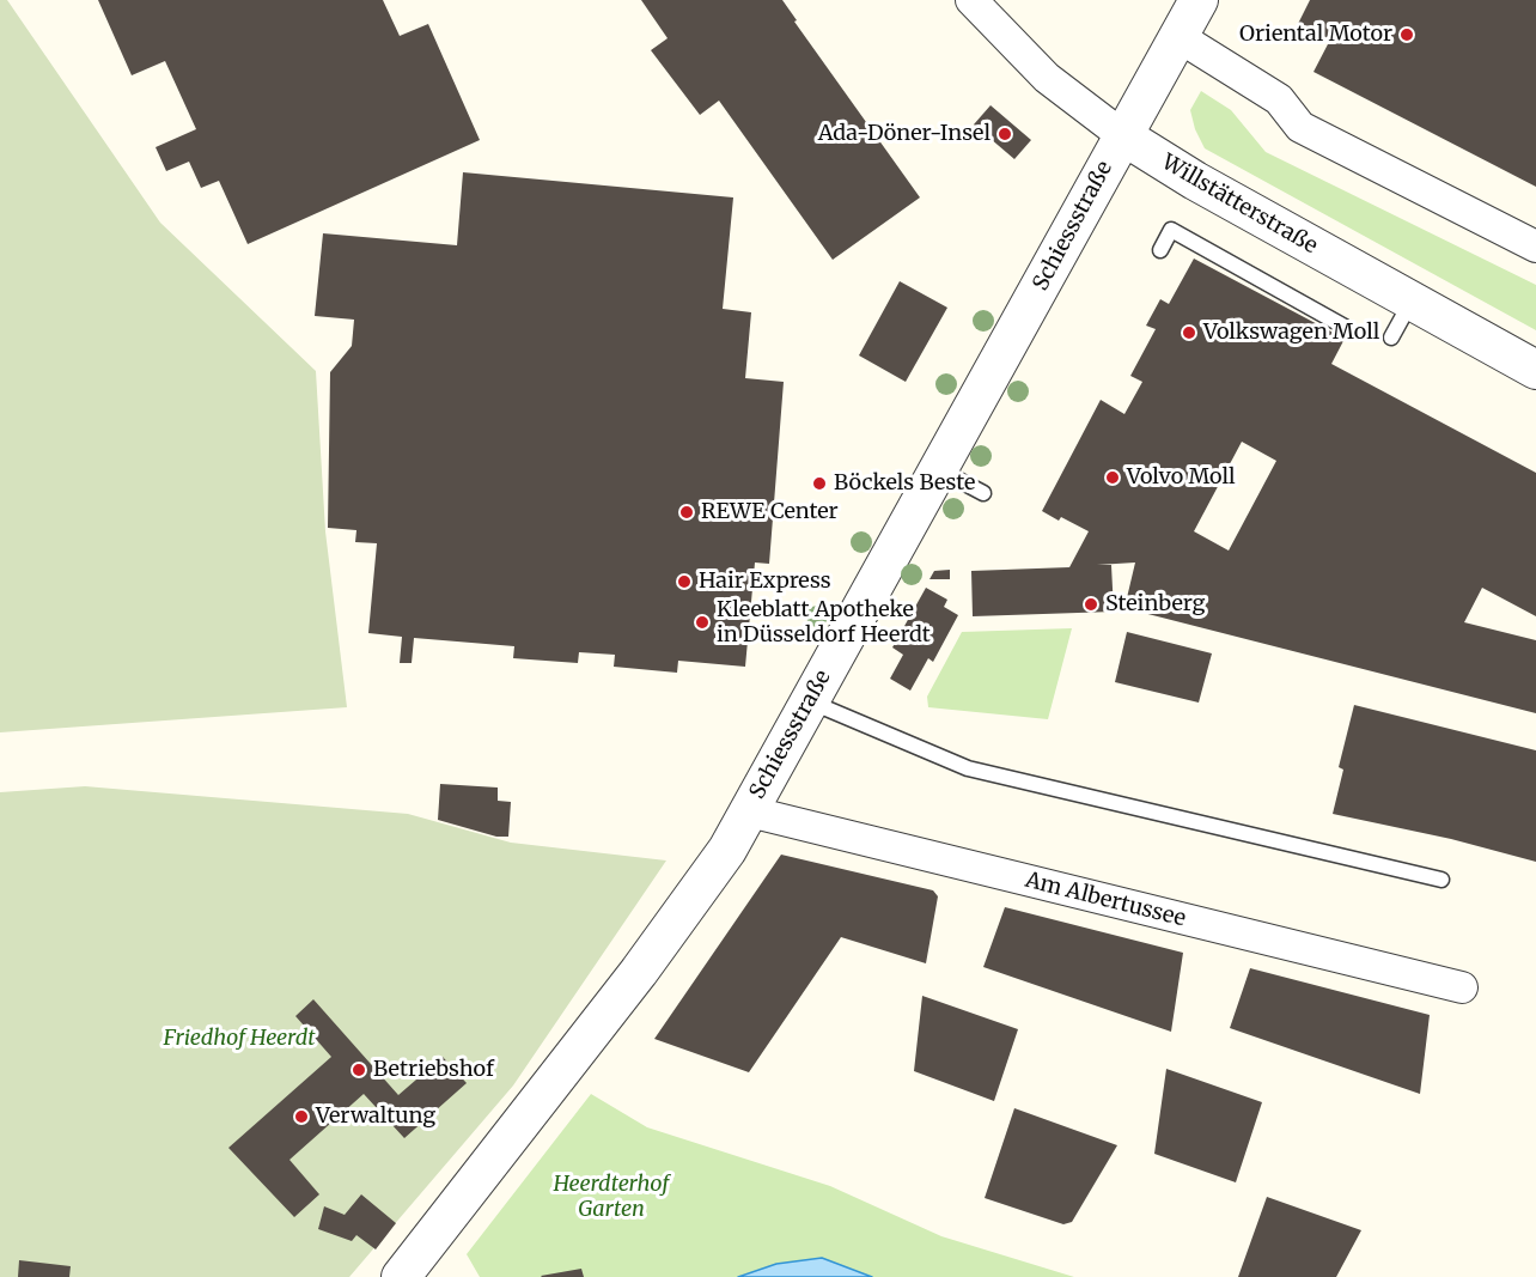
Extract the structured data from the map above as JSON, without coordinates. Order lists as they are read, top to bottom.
{
  "streets": {
    "street": ["Willstätterstraße", "Schiessstraße", "Am Albertussee"]
  },
  "crossings": [
    ["Willstätterstraße", "Schiessstraße"],
    ["Schiessstraße", "Am Albertussee"]
  ],
  "parks": ["Friedhof Heerdt", "Heerdterhof Garten"],
  "places": [
    "Oriental Motor",
    "Ada-Döner-Insel",
    "Volkswagen Moll",
    "Volvo Moll",
    "Böckels Beste",
    "REWE Center",
    "Hair Express",
    "Steinberg",
    "Kleeblatt Apotheke in Düsseldorf Heerdt",
    "Betriebshof",
    "Verwaltung"
  ]
}
